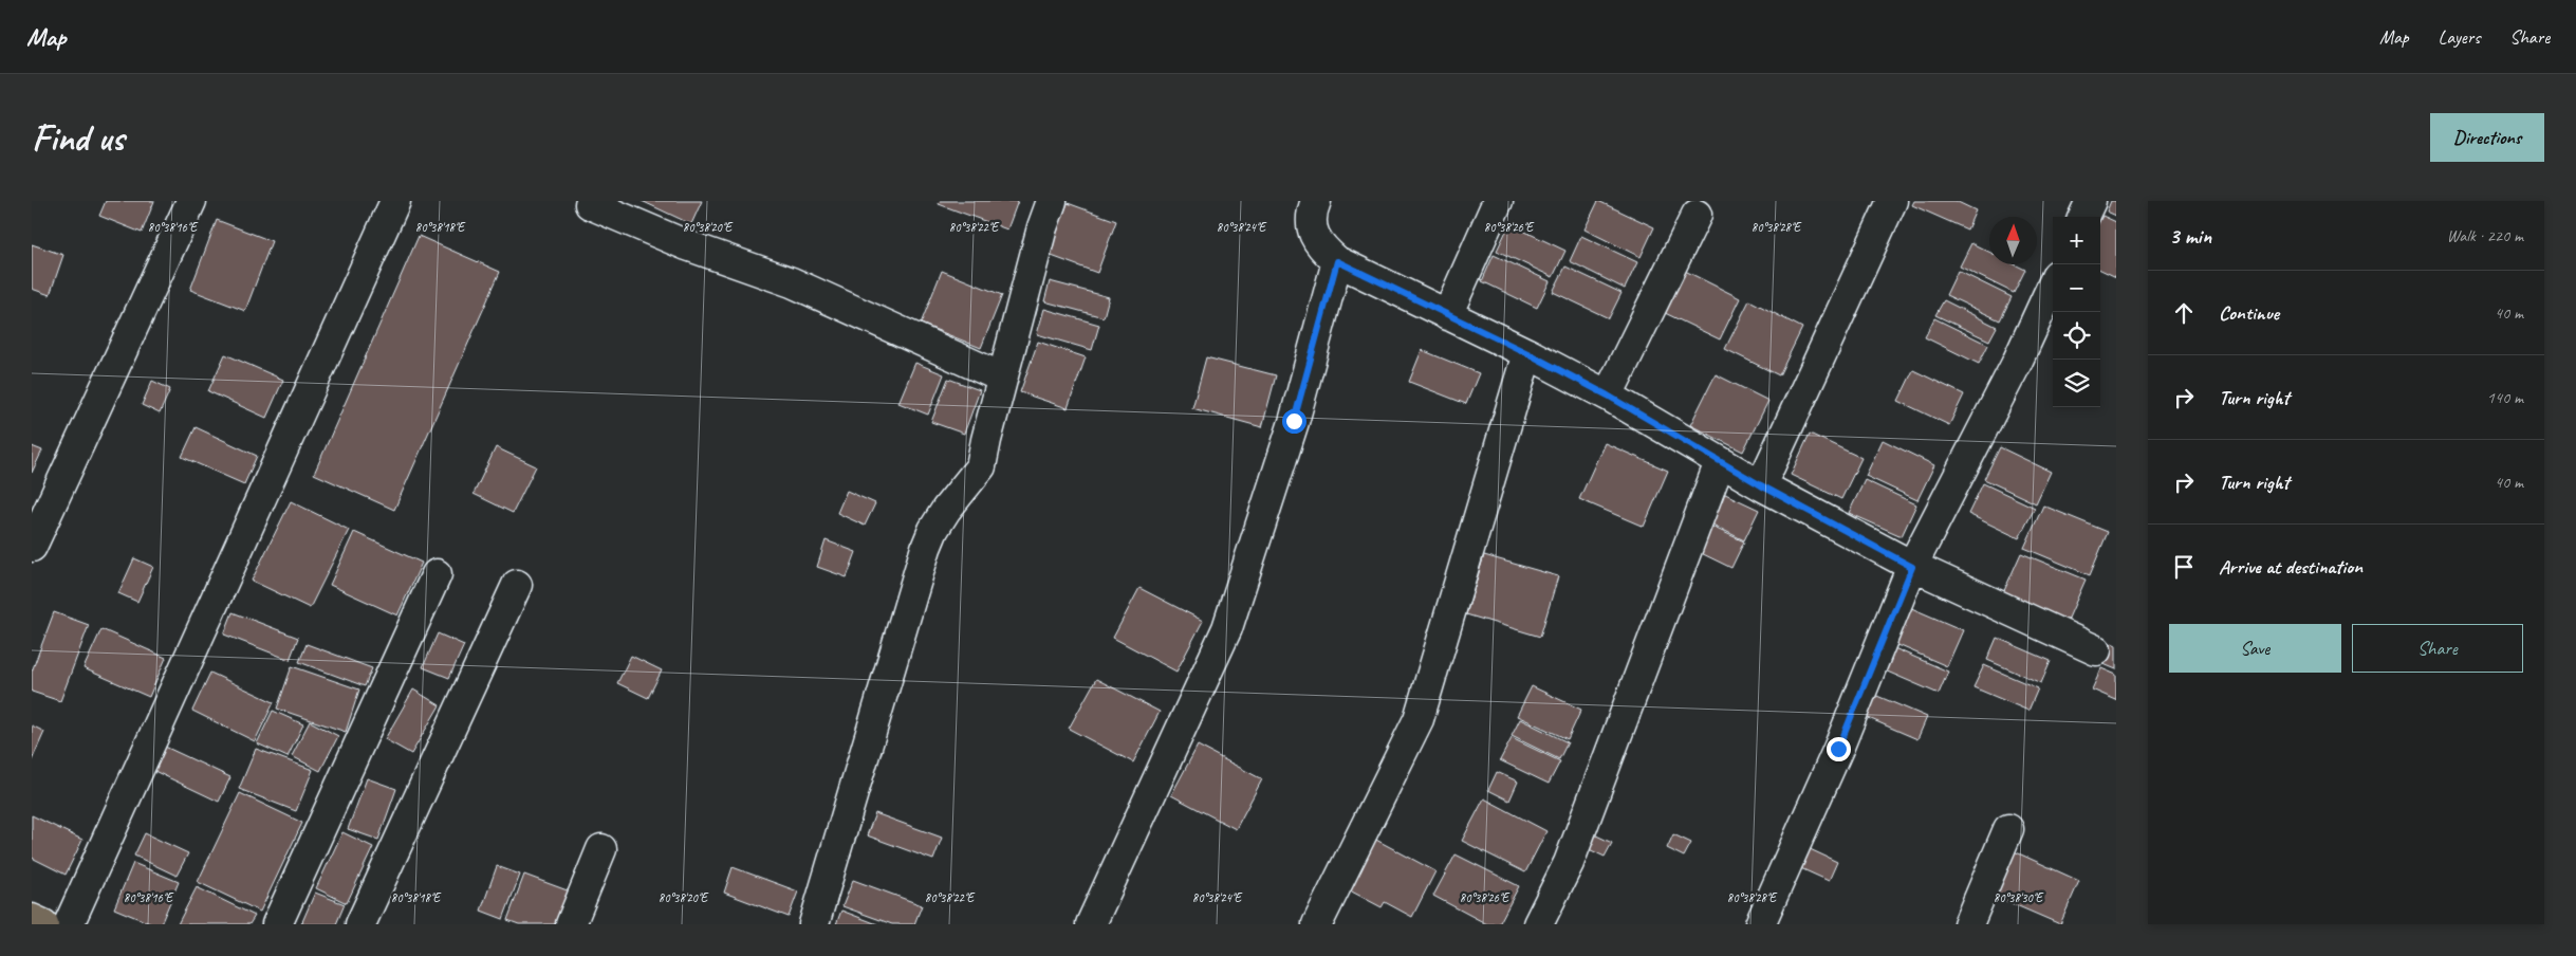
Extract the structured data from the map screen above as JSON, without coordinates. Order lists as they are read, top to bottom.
{
  "north": "top",
  "page": {
    "header": "Map",
    "nav": ["Map", "Layers", "Share"],
    "buttons": [
      "Directions",
      ["Save", "Share"]
    ],
    "title": "Find us",
    "heading": ["3 min", "Walk · 220 m"],
    "map_buttons": ["+", "−"],
    "list": [
      ["Continue", "40 m"],
      ["Turn right", "140 m"],
      ["Turn right", "40 m"],
      "Arrive at destination"
    ]
  },
  "coordinates": [
    "80°38'16\"E",
    "80°38'18\"E",
    "80°38'20\"E",
    "80°38'22\"E",
    "80°38'24\"E",
    "80°38'26\"E",
    "80°38'28\"E",
    "80°38'30\"E"
  ]
}
